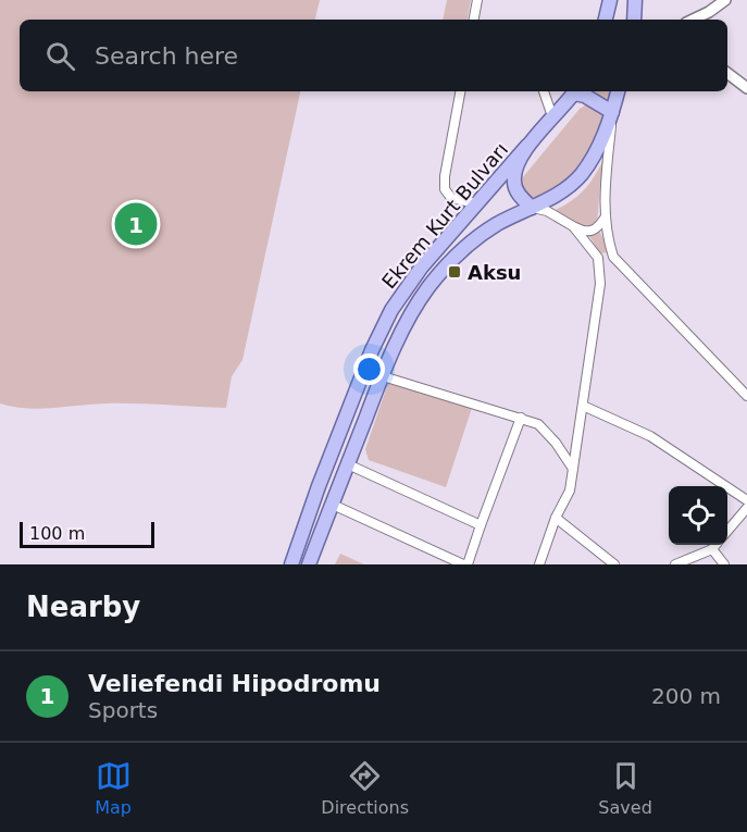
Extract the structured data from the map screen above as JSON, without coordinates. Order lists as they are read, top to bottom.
{
  "streets": {
    "main road": ["Ekrem Kurt Bulvarı"]
  },
  "places": {
    "transit": ["Aksu"]
  },
  "scale_bar": "100 m",
  "page": {
    "search": "Search here",
    "pins": "1",
    "scale": "100 m",
    "heading": "Nearby",
    "list": [
      {
        "mark": "1",
        "name": "Veliefendi Hipodromu",
        "note": "Sports",
        "value": "200 m"
      }
    ],
    "nav": ["Map", "Directions", "Saved"]
  }
}
